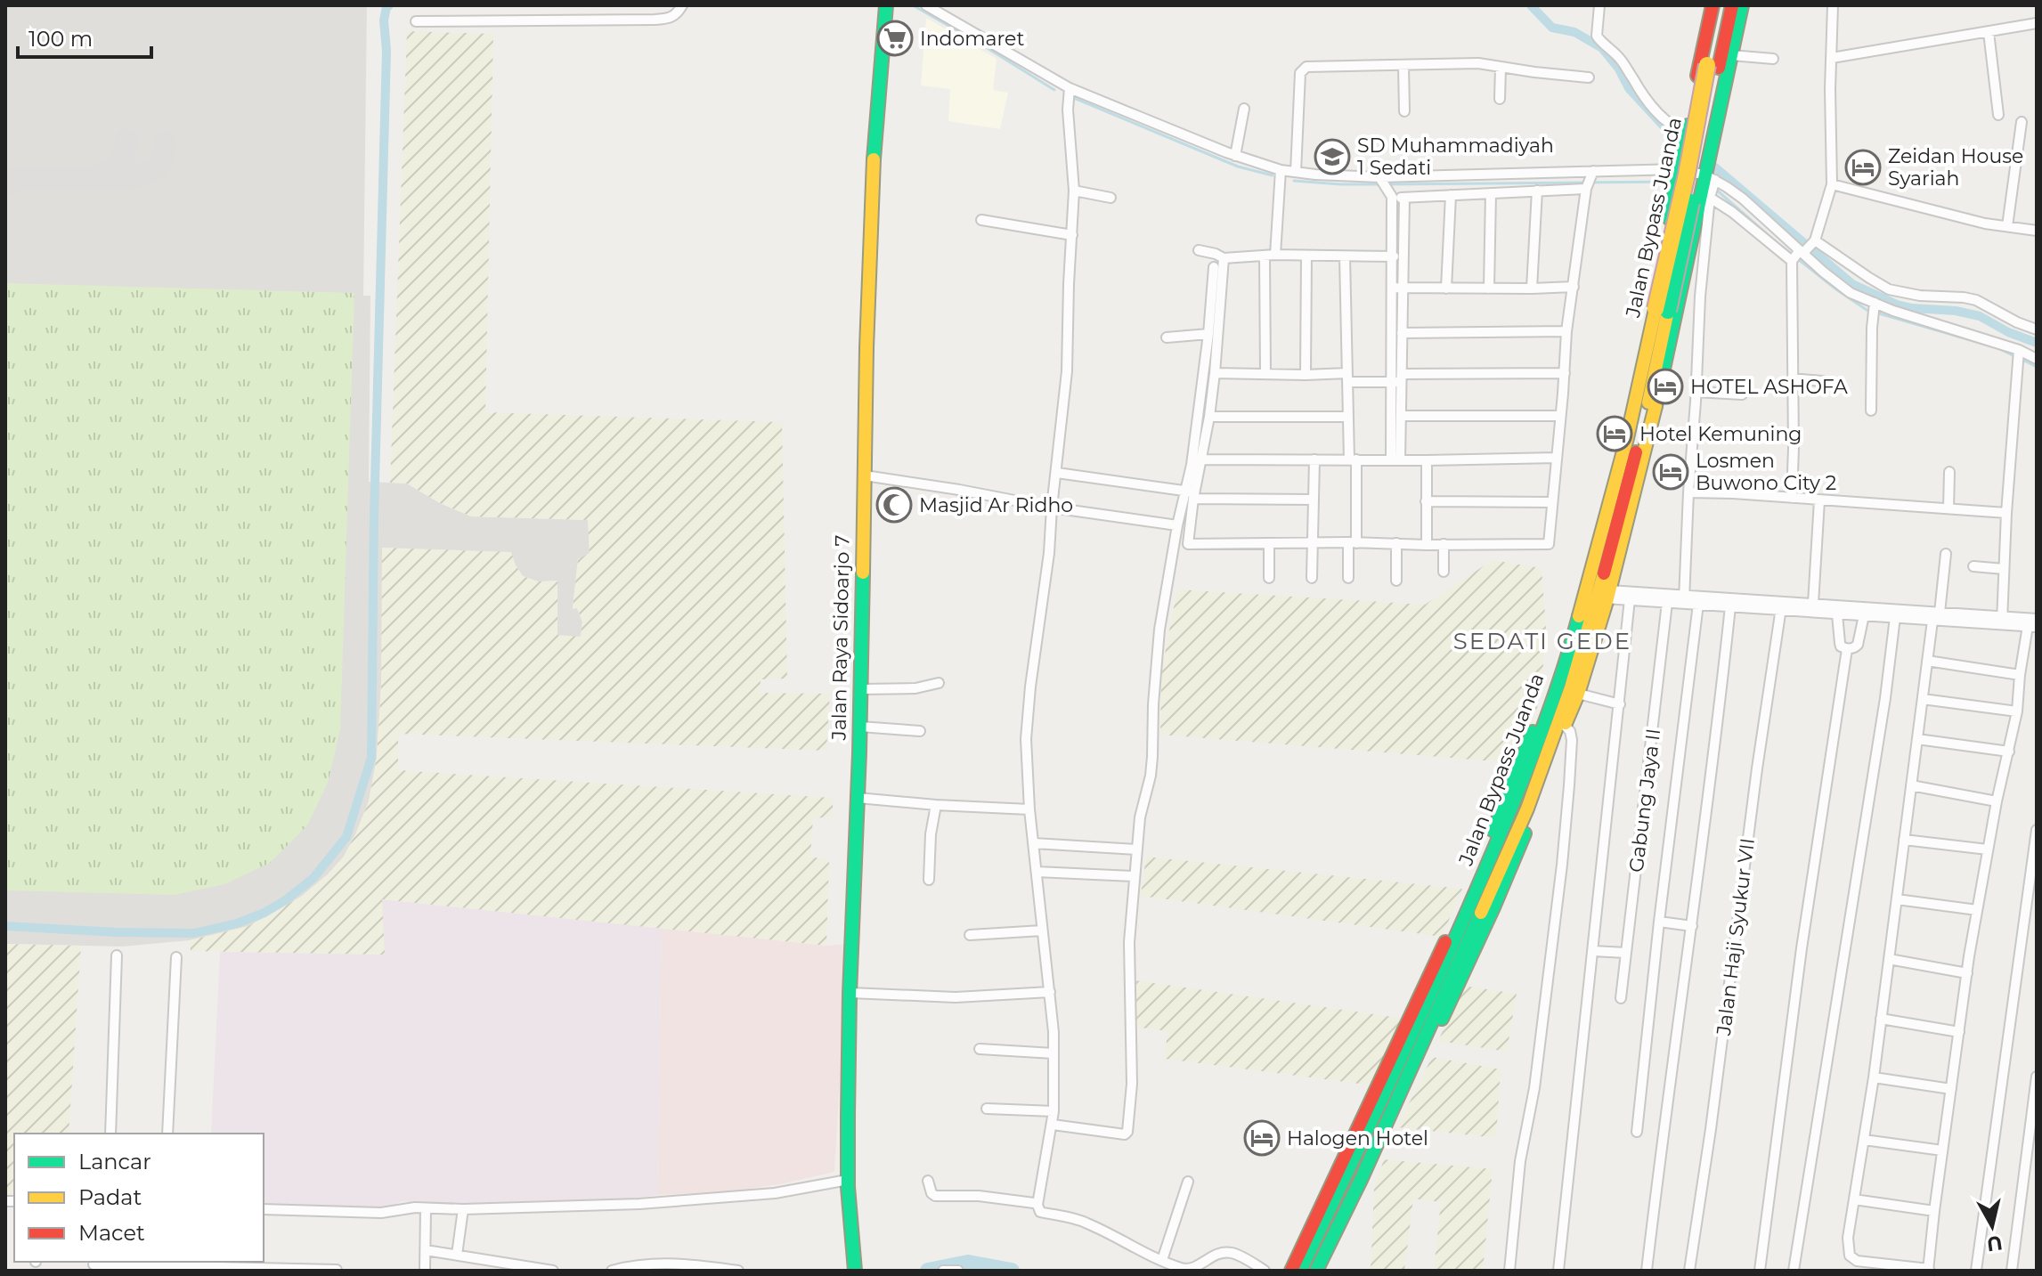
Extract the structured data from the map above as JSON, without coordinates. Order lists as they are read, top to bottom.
{
  "streets": {
    "main road": ["Jalan Bypass Juanda", "Jalan Raya Sidoarjo 7"],
    "street": ["Gabung Jaya II", "Jalan Haji Syukur VII"]
  },
  "districts": ["SEDATI GEDE"],
  "places": {
    "supermarket": ["Indomaret"],
    "school or university": ["SD Muhammadiyah 1 Sedati"],
    "hotel": [
      "Zeidan House Syariah",
      "HOTEL ASHOFA",
      "Hotel Kemuning",
      "Losmen Buwono City 2",
      "Halogen Hotel"
    ],
    "mosque": ["Masjid Ar Ridho"]
  },
  "legend": ["Lancar", "Padat", "Macet"],
  "scale_bar": "100 m",
  "north": "bottom"
}
